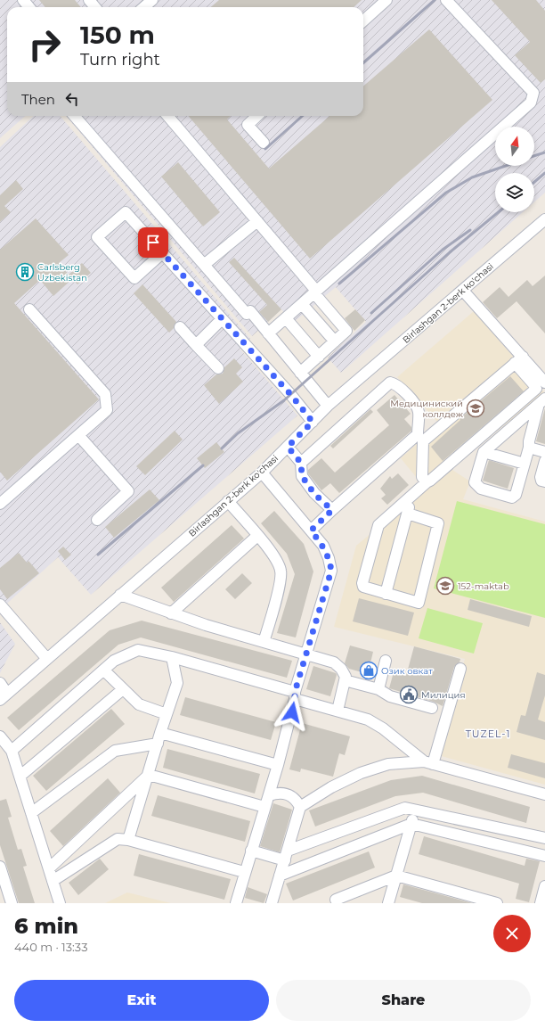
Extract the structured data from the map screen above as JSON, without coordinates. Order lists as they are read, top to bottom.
{
  "streets": {
    "street": ["Birlashgan 2-berk ko'chasi"]
  },
  "districts": ["TUZEL-1"],
  "places": {
    "building": ["Carlsberg Uzbekistan"],
    "school or university": ["Медициниский коллдеж", "152-maktab"],
    "shop": ["Озик овкат"],
    "public building": ["Милиция"]
  },
  "north": "top",
  "page": {
    "turn": ["150 m", "Turn right"],
    "then": "Then",
    "heading": ["6 min", "440 m · 13:33"],
    "buttons": ["Exit", "Share"]
  }
}
